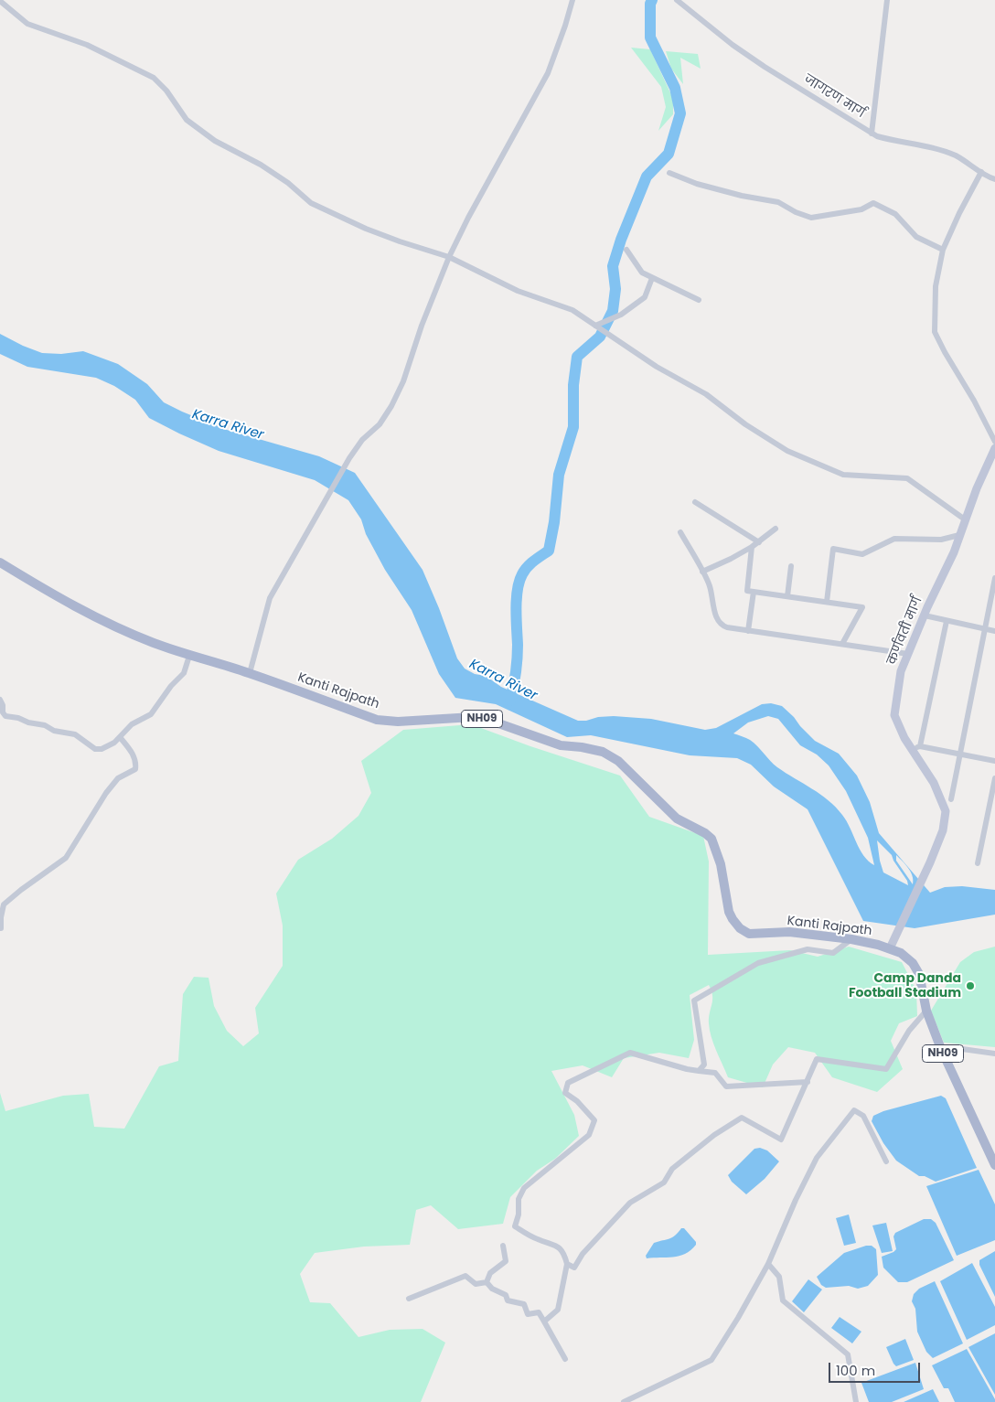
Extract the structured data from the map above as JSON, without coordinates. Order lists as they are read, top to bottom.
{
  "streets": {
    "main road": ["कर्णवती मार्ग", "Kanti Rajpath", "NH09"],
    "street": ["जागरण मार्ग"]
  },
  "crossings": [
    ["कर्णवती मार्ग", "Kanti Rajpath"],
    ["कर्णवती मार्ग", "NH09"],
    ["Kanti Rajpath", "NH09"]
  ],
  "water": ["Karra River"],
  "places": ["Camp Danda Football Stadium"],
  "scale_bar": "100 m"
}
